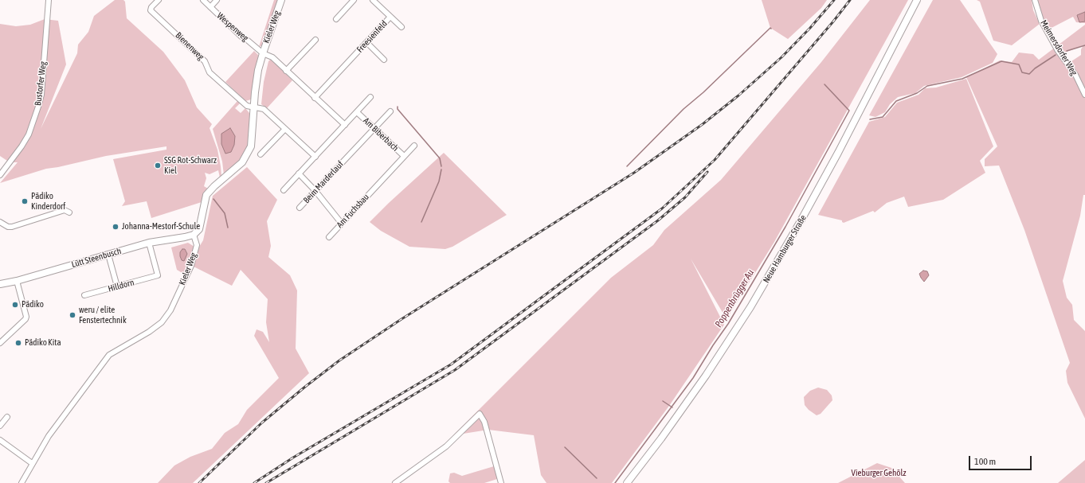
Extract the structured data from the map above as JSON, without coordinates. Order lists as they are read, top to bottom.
{
  "streets": {
    "main road": ["Kieler Weg", "Neue Hamburger Straße", "Lütt Steenbusch"],
    "street": [
      "Wespenweg",
      "Freesienfeld",
      "Bienenweg",
      "Meimersdorfer Weg",
      "Bustorfer Weg",
      "Am Biberbach",
      "Beim Marderlauf",
      "Am Fuchsbau",
      "Hilldorn"
    ]
  },
  "crossings": [
    ["Wespenweg", "Kieler Weg"],
    ["Kieler Weg", "Bienenweg"],
    ["Kieler Weg", "Lütt Steenbusch"],
    ["Bienenweg", "Am Biberbach"],
    ["Am Biberbach", "Beim Marderlauf"],
    ["Am Biberbach", "Am Fuchsbau"],
    ["Lütt Steenbusch", "Hilldorn"]
  ],
  "water": ["Poppenbrügger Au"],
  "parks": ["Vieburger Gehölz"],
  "places": [
    "SSG Rot-Schwarz Kiel",
    "Pädiko Kinderdorf",
    "Johanna-Mestorf-Schule",
    "Pädiko",
    "weru / elite Fenstertechnik",
    "Pädiko Kita"
  ],
  "scale_bar": "100 m"
}
